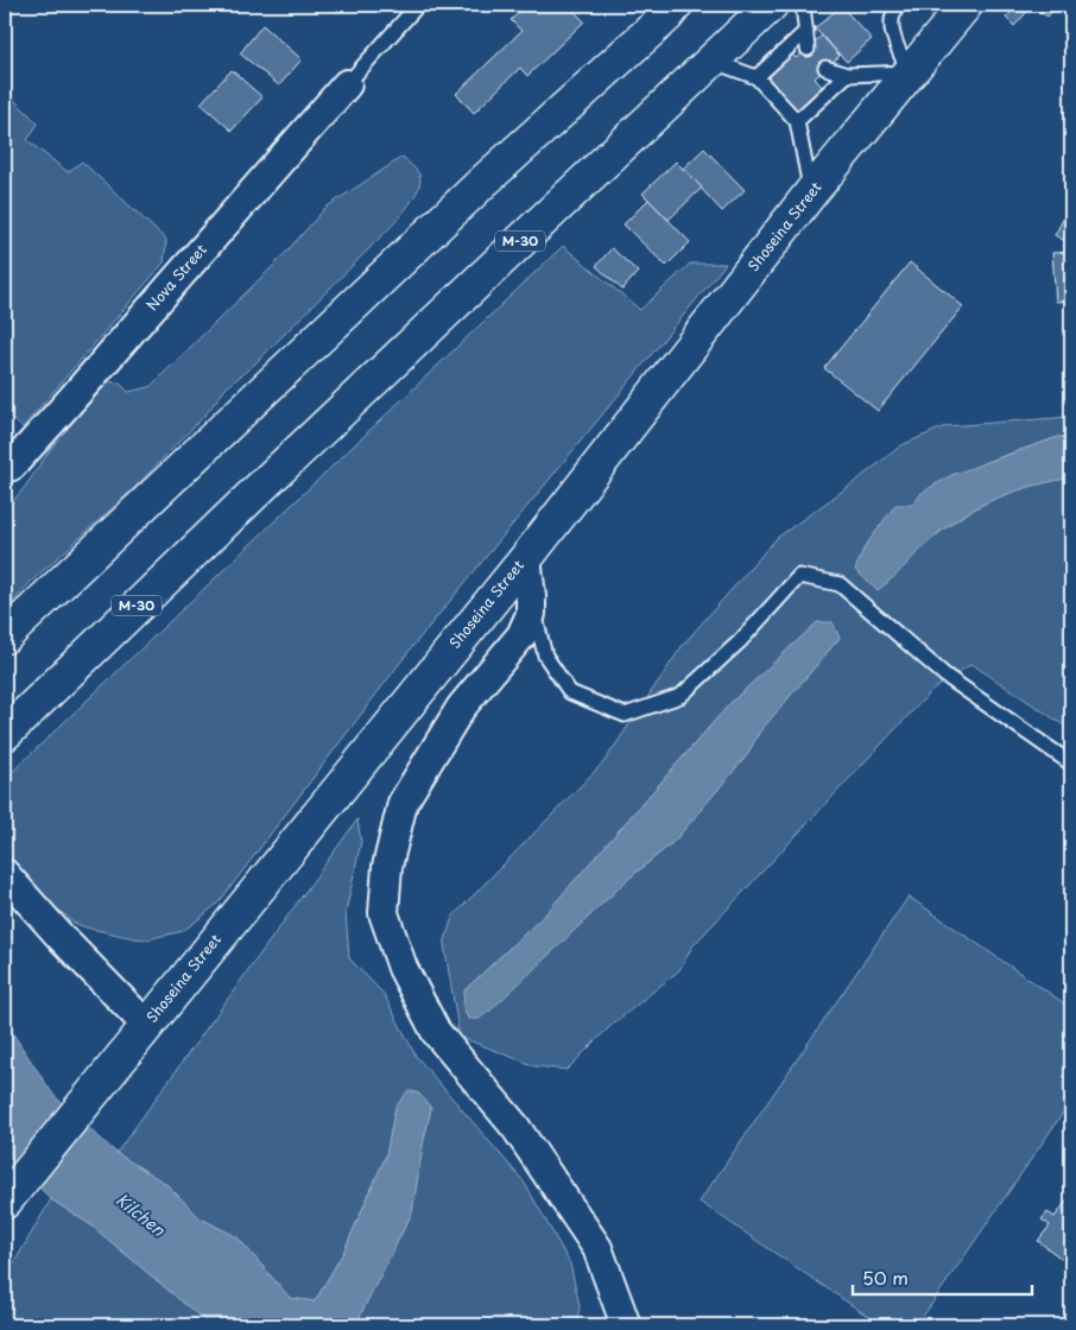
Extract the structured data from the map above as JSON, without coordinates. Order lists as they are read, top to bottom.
{
  "streets": {
    "main road": ["Shoseina Street", "М-30"],
    "street": ["Nova Street"]
  },
  "water": ["Kilchen"],
  "scale_bar": "50 m"
}
